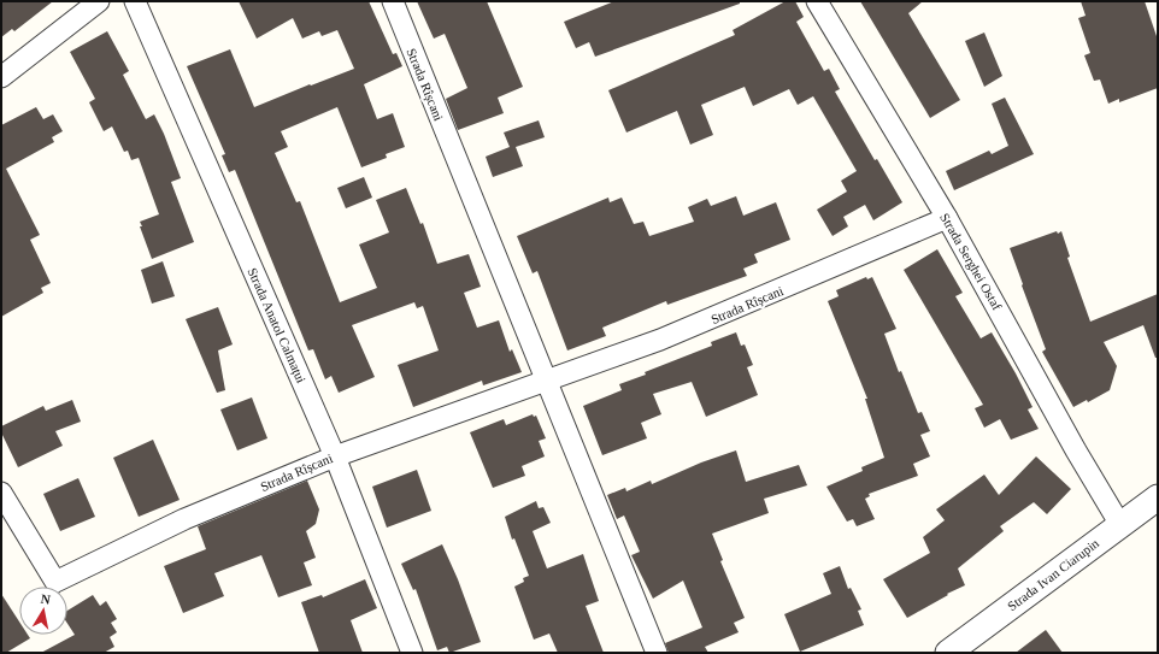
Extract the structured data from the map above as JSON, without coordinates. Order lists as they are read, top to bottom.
{
  "streets": {
    "street": [
      "Strada Rîșcani",
      "Strada Serghei Ostaf",
      "Strada Anatol Calmațui",
      "Strada Ivan Ciarupin"
    ]
  },
  "crossings": [
    ["Strada Rîșcani", "Strada Serghei Ostaf"],
    ["Strada Rîșcani", "Strada Anatol Calmațui"],
    ["Strada Serghei Ostaf", "Strada Ivan Ciarupin"]
  ],
  "north": "top"
}
